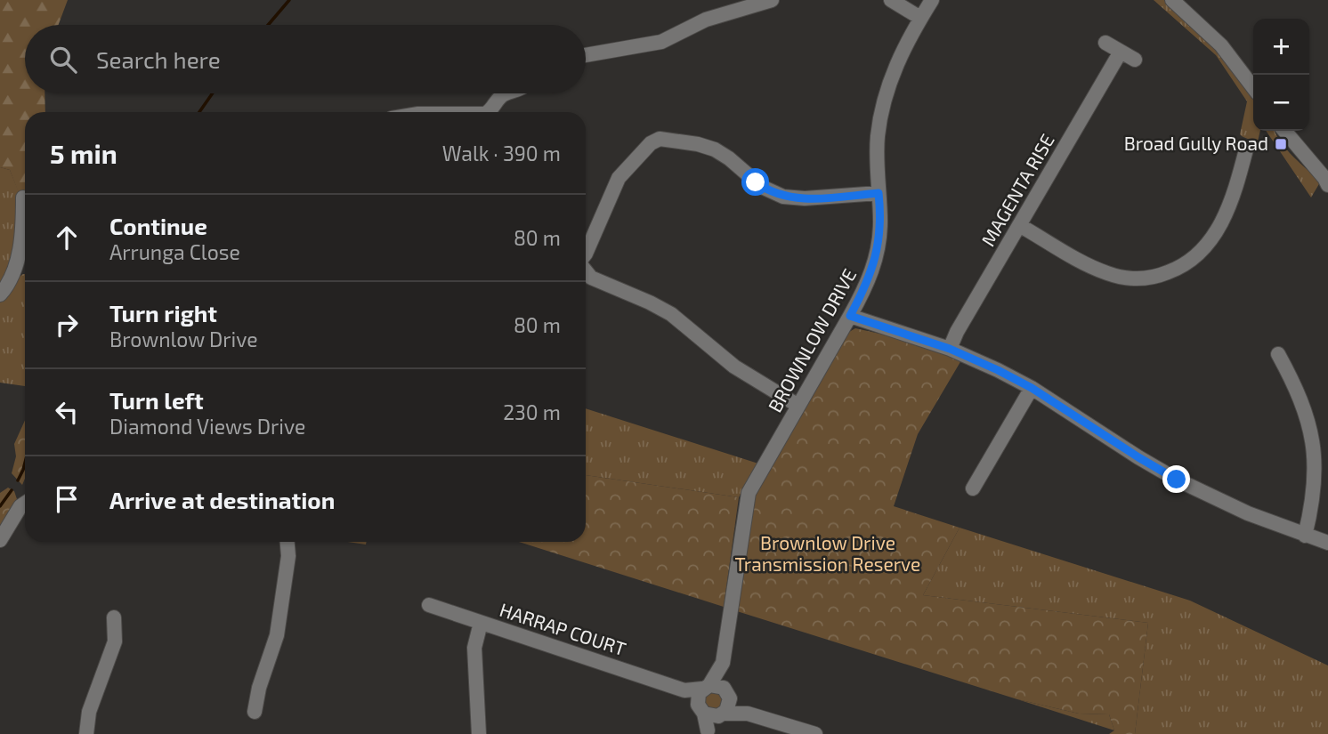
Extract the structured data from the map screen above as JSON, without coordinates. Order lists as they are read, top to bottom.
{
  "streets": {
    "street": ["MAGENTA RISE", "BROWNLOW DRIVE", "HARRAP COURT"]
  },
  "crossings": [
    ["BROWNLOW DRIVE", "HARRAP COURT"]
  ],
  "parks": ["Brownlow Drive Transmission Reserve"],
  "places": {
    "transit": ["Broad Gully Road"]
  },
  "page": {
    "map_buttons": ["+", "−"],
    "search": "Search here",
    "heading": ["5 min", "Walk · 390 m"],
    "list": [
      ["Continue", "Arrunga Close", "80 m"],
      ["Turn right", "Brownlow Drive", "80 m"],
      ["Turn left", "Diamond Views Drive", "230 m"],
      "Arrive at destination"
    ]
  }
}
